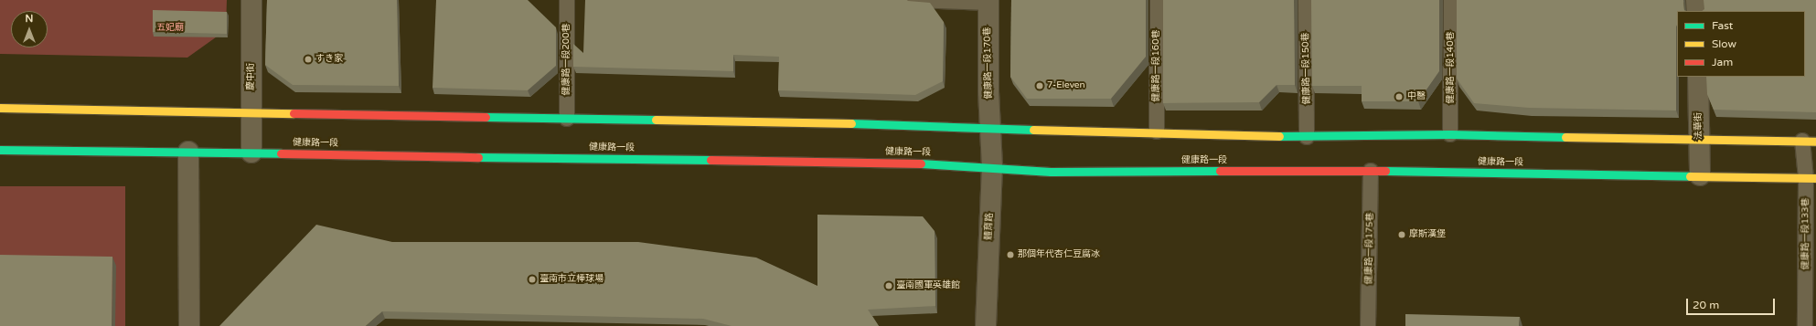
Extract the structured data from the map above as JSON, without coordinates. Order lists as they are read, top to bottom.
{
  "streets": {
    "street": [
      "健康路一段170巷",
      "慶中街",
      "法華街",
      "健康路一段",
      "體育路"
    ],
    "lane": [
      "健康路一段200巷",
      "健康路一段160巷",
      "健康路一段140巷",
      "健康路一段150巷",
      "健康路一段133巷",
      "健康路一段175巷"
    ]
  },
  "crossings": [
    ["健康路一段170巷", "體育路"],
    ["慶中街", "健康路一段"],
    ["法華街", "健康路一段"],
    ["健康路一段", "體育路"],
    ["健康路一段", "健康路一段133巷"],
    ["健康路一段", "健康路一段175巷"]
  ],
  "parks": ["五妃廟"],
  "places": [
    "すき家",
    "7-Eleven",
    "中醫",
    "摩斯漢堡",
    "那個年代杏仁豆腐冰",
    "臺南市立棒球場",
    "臺南國軍英雄館"
  ],
  "legend": ["Fast", "Slow", "Jam"],
  "scale_bar": "20 m",
  "north": "top"
}
